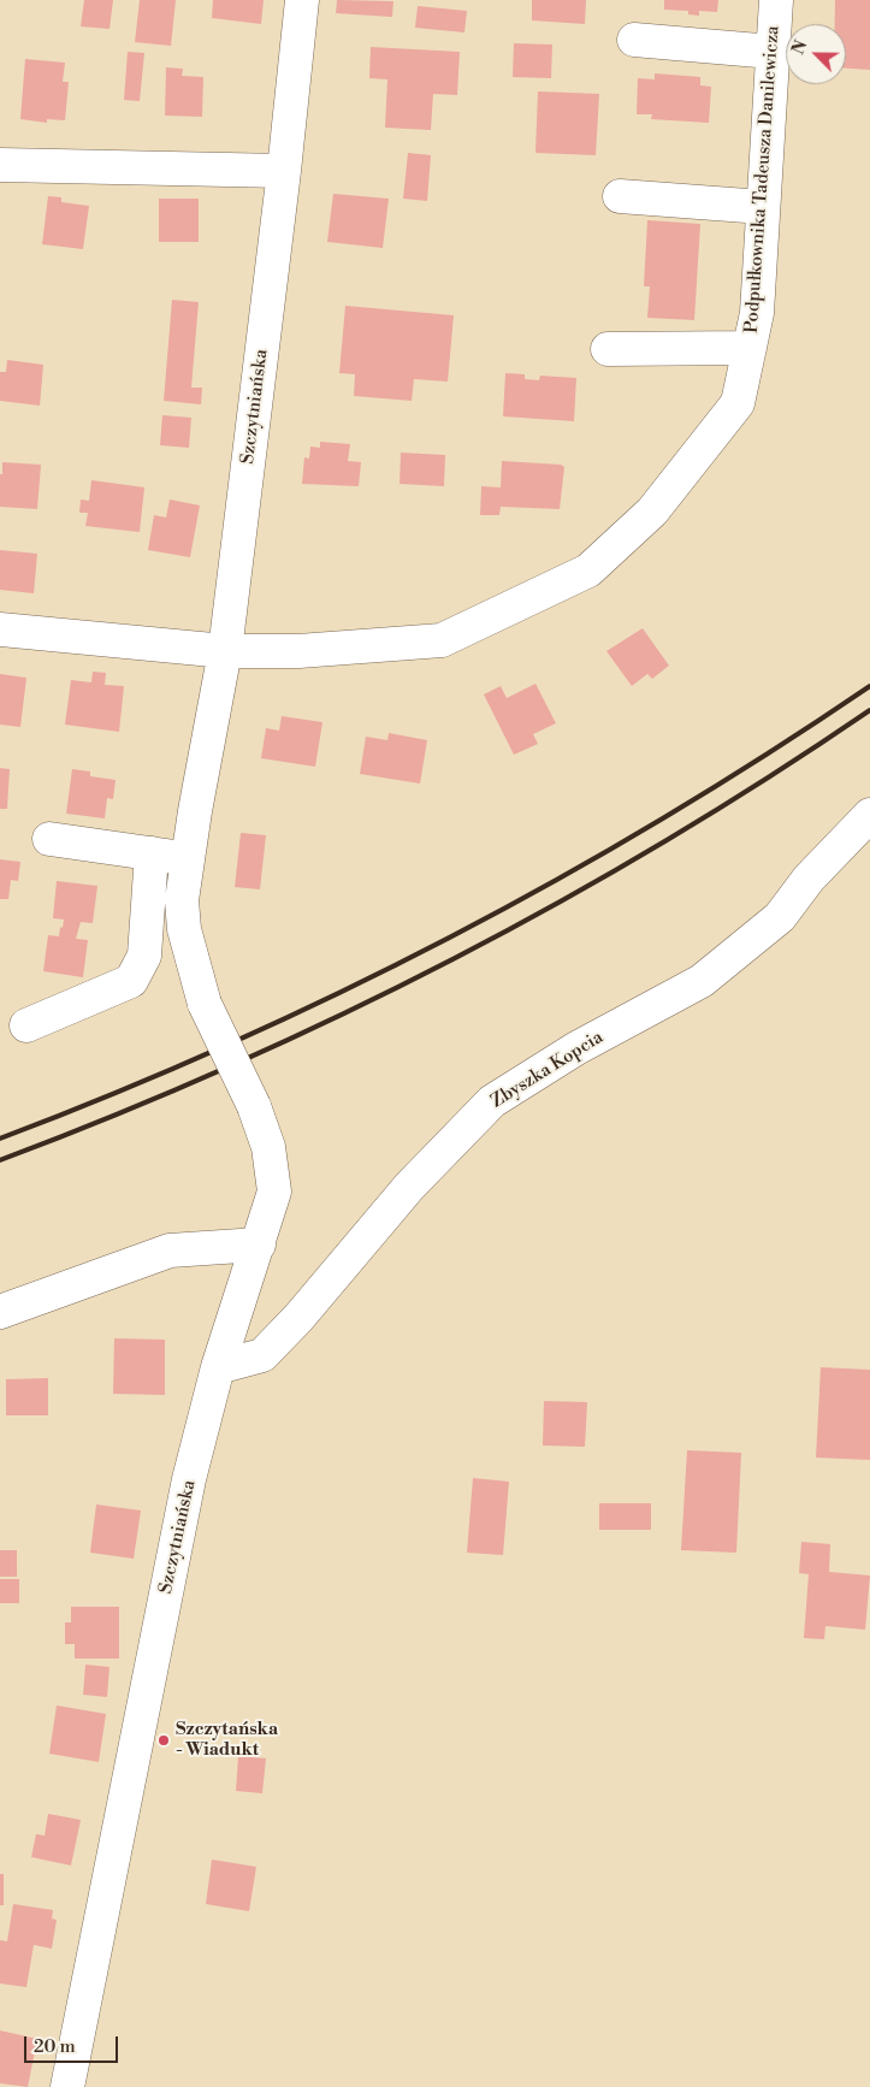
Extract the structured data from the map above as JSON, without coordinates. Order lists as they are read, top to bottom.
{
  "streets": {
    "street": ["Podpułkownika Tadeusza Danilewicza", "Szczytniańska", "Zbyszka Kopcia"]
  },
  "crossings": [
    ["Podpułkownika Tadeusza Danilewicza", "Szczytniańska"],
    ["Szczytniańska", "Zbyszka Kopcia"]
  ],
  "places": ["Szczytańska - Wiadukt"],
  "scale_bar": "20 m",
  "north": "top left"
}
